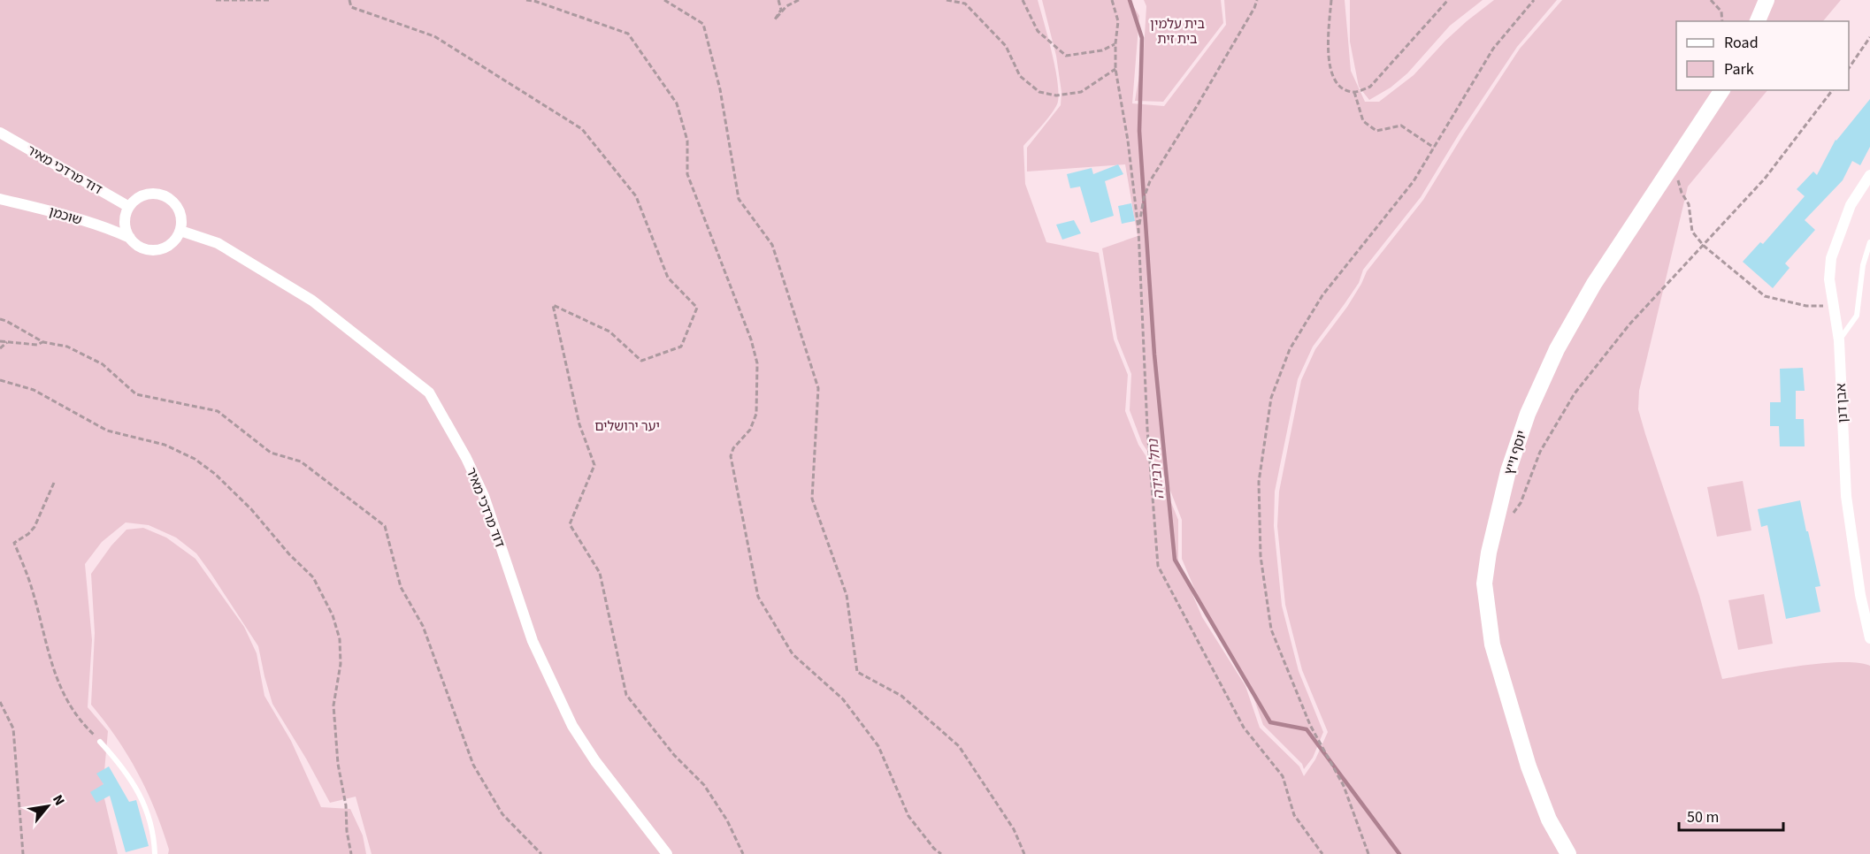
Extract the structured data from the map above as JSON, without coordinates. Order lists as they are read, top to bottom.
{
  "streets": {
    "main road": ["יוסף וייץ"],
    "street": ["דוד מרדכי מאיר", "שוכמן", "אבן דנן"]
  },
  "crossings": [
    ["דוד מרדכי מאיר", "שוכמן"]
  ],
  "water": ["נחל רבידה"],
  "parks": ["בית עלמין בית זית", "יער ירושלים"],
  "legend": ["Road", "Park"],
  "scale_bar": "50 m",
  "north": "top right"
}
